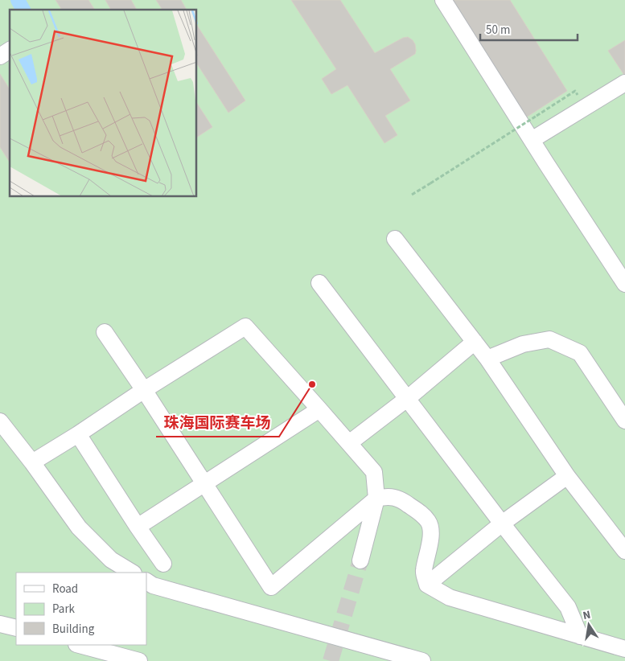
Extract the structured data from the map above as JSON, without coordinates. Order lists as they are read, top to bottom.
{
  "places": ["珠海国际赛车场"],
  "legend": ["Road", "Park", "Building"],
  "scale_bar": "50 m",
  "north": "top"
}
